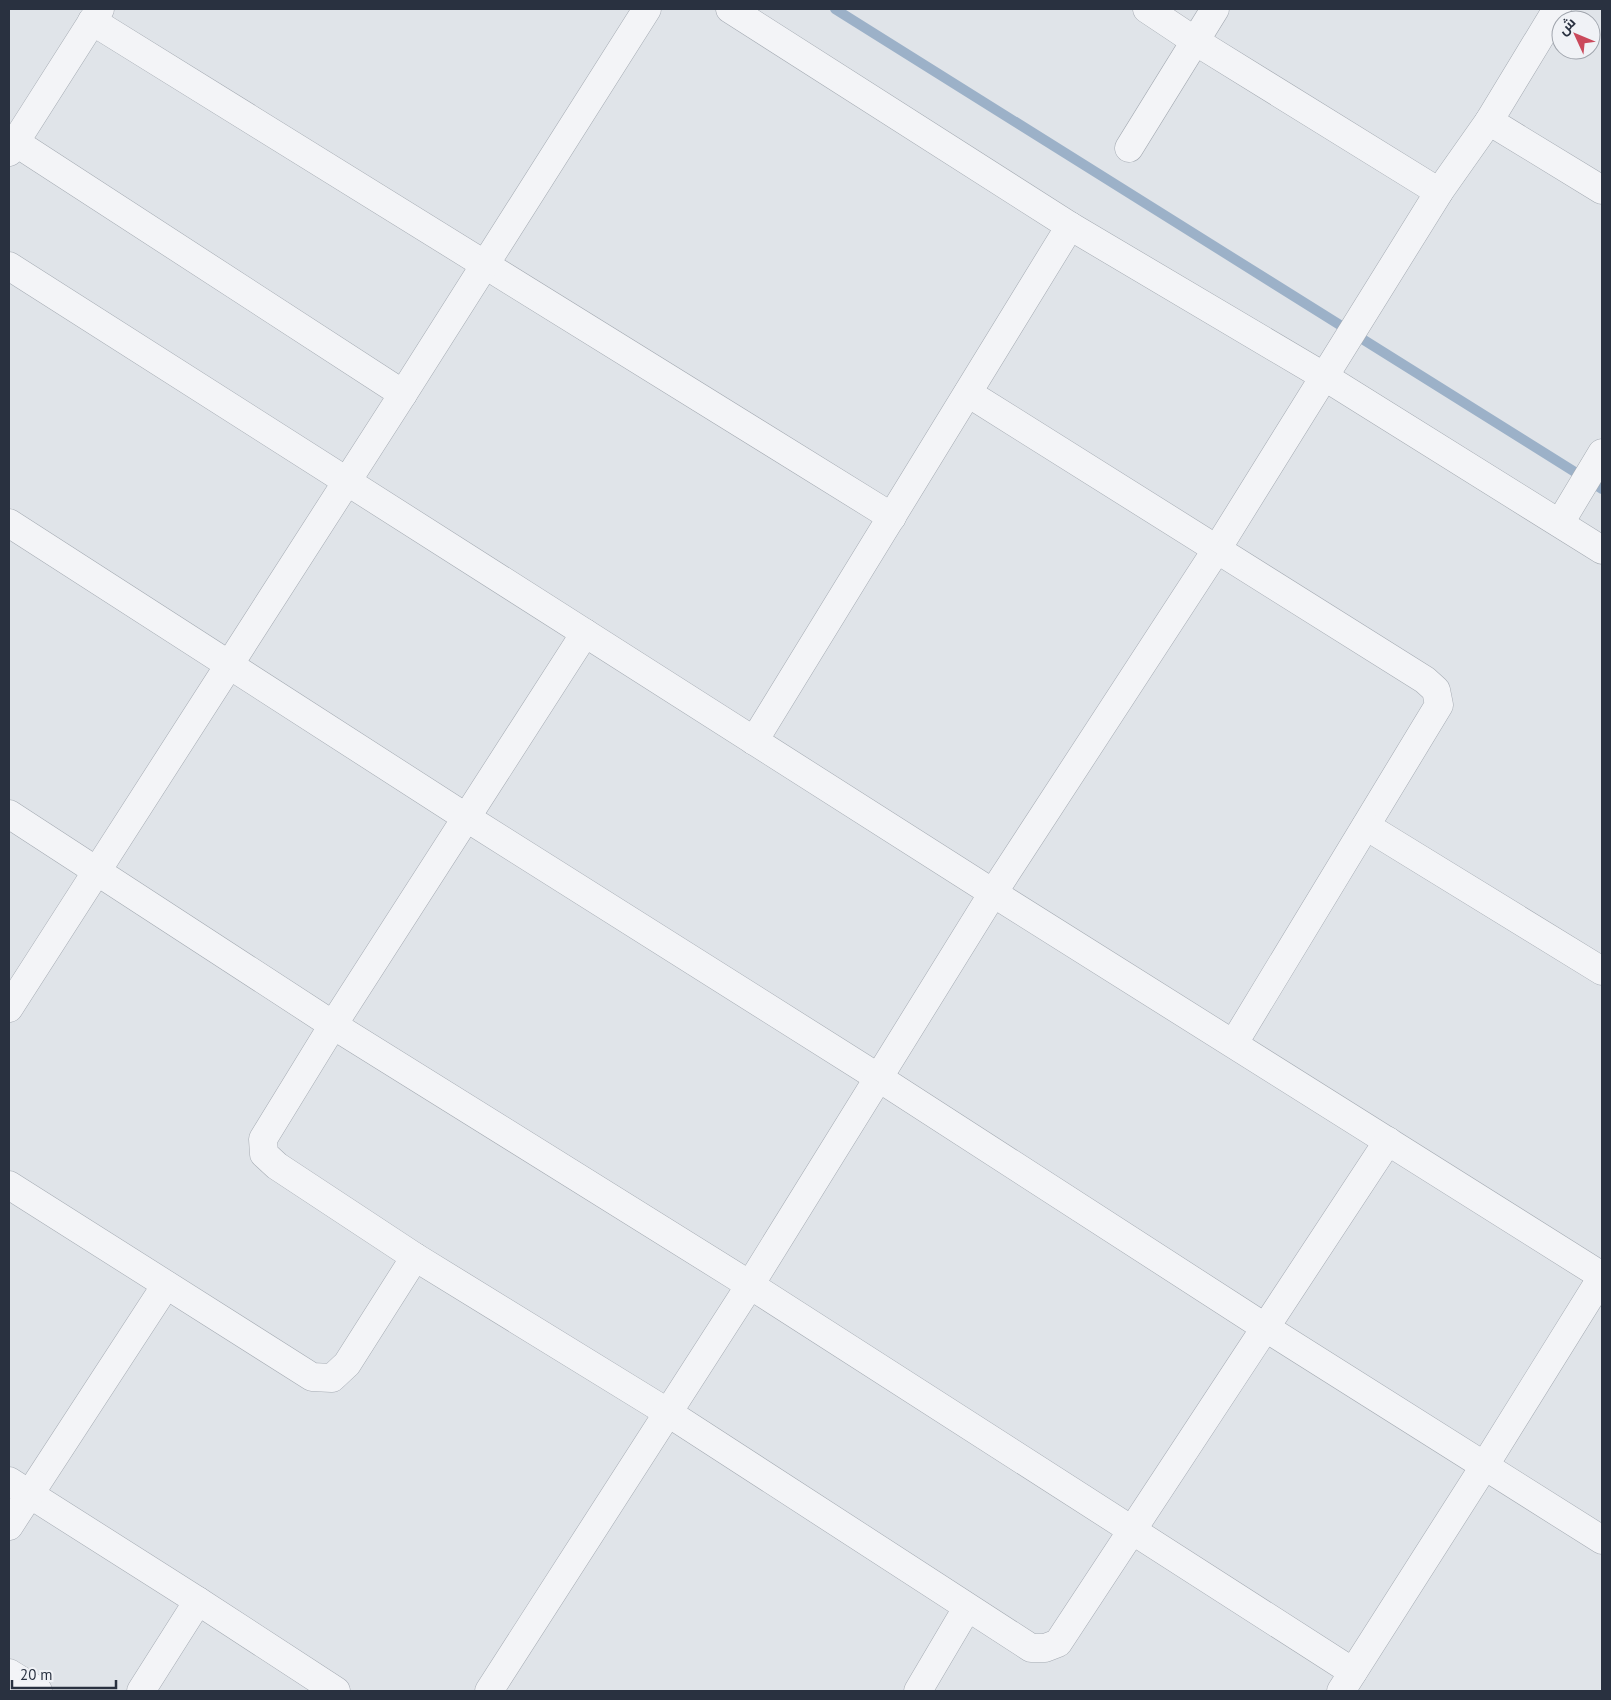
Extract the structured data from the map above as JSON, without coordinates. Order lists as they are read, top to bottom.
{
  "scale_bar": "20 m",
  "north": "top left"
}
